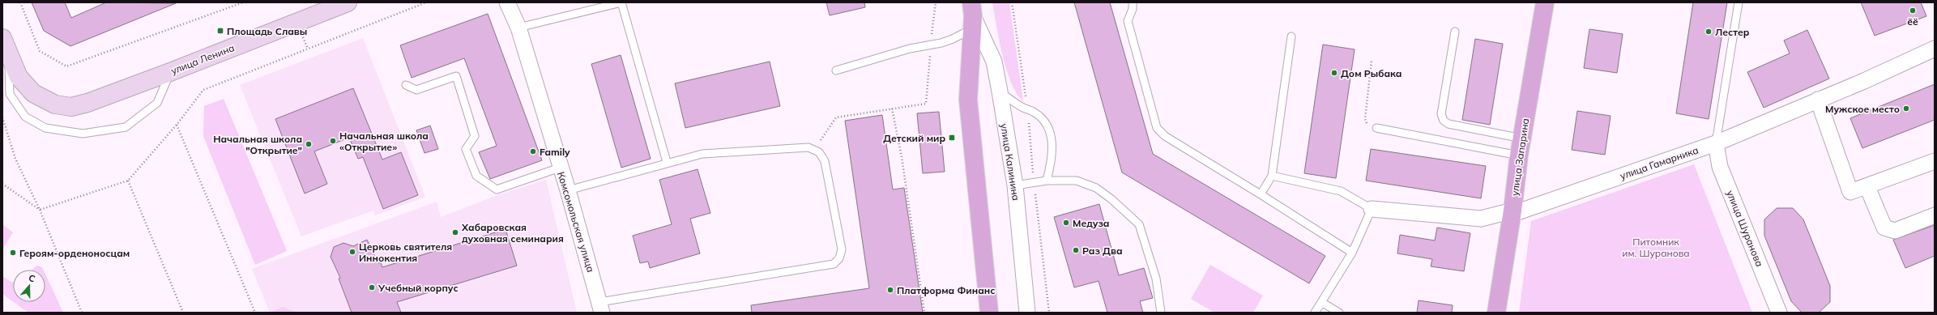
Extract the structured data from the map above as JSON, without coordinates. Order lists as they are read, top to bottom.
{
  "streets": {
    "main road": ["улица Ленина", "улица Запарина"],
    "street": [
      "улица Калинина",
      "улица Гамарника",
      "Комсомольская улица",
      "улица Шуранова"
    ]
  },
  "crossings": [
    ["улица Запарина", "улица Гамарника"],
    ["улица Гамарника", "улица Шуранова"]
  ],
  "parks": ["Питомник им. Шуранова"],
  "places": {
    "other": [
      "ёё",
      "Лестер",
      "Дом Рыбака",
      "Мужское место",
      "Начальная школа «Открытие»",
      "Начальная школа \"Открытие\"",
      "Family",
      "Медуза",
      "Хабаровская духовная семинария",
      "Раз Два",
      "Церковь святителя Иннокентия",
      "Героям-орденоносцам",
      "Учебный корпус",
      "Платформа Финанс"
    ],
    "transit": ["Площадь Славы", "Детский мир"]
  },
  "north": "top"
}
